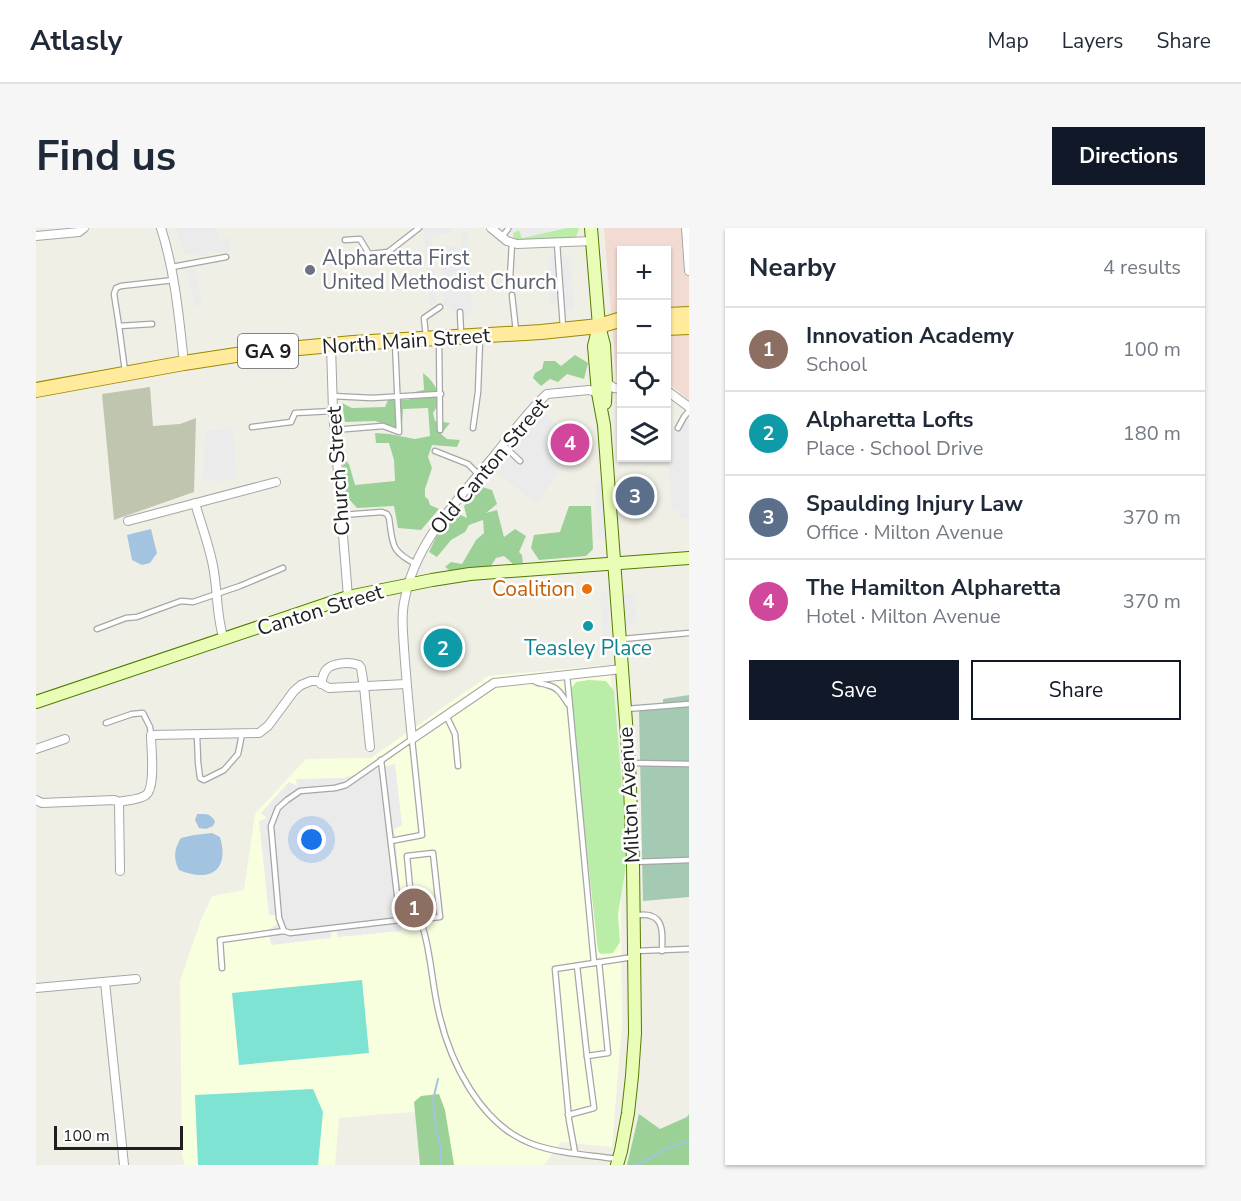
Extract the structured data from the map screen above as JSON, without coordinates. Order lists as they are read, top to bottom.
{
  "streets": {
    "main road": ["North Main Street", "GA 9"],
    "street": [
      "Old Canton Street",
      "Church Street",
      "Canton Street",
      "Milton Avenue"
    ]
  },
  "crossings": [
    ["North Main Street", "GA 9"],
    ["North Main Street", "Church Street"],
    ["North Main Street", "Milton Avenue"],
    ["GA 9", "Milton Avenue"],
    ["Old Canton Street", "Canton Street"],
    ["Old Canton Street", "Milton Avenue"],
    ["Church Street", "Canton Street"],
    ["Canton Street", "Milton Avenue"]
  ],
  "places": ["Alpharetta First United Methodist Church", "Coalition", "Teasley Place"],
  "scale_bar": "100 m",
  "page": {
    "header": "Atlasly",
    "nav": ["Map", "Layers", "Share"],
    "buttons": [
      "Directions",
      ["Save", "Share"]
    ],
    "title": "Find us",
    "heading": ["Nearby", "4 results"],
    "map_buttons": ["+", "−"],
    "list": [
      {
        "mark": "1",
        "name": "Innovation Academy",
        "note": "School",
        "value": "100 m"
      },
      {
        "mark": "2",
        "name": "Alpharetta Lofts",
        "note": "Place · School Drive",
        "value": "180 m"
      },
      {
        "mark": "3",
        "name": "Spaulding Injury Law",
        "note": "Office · Milton Avenue",
        "value": "370 m"
      },
      {
        "mark": "4",
        "name": "The Hamilton Alpharetta",
        "note": "Hotel · Milton Avenue",
        "value": "370 m"
      }
    ],
    "pins": [
      "4",
      "3",
      "2",
      "1"
    ],
    "scale": "100 m"
  }
}
